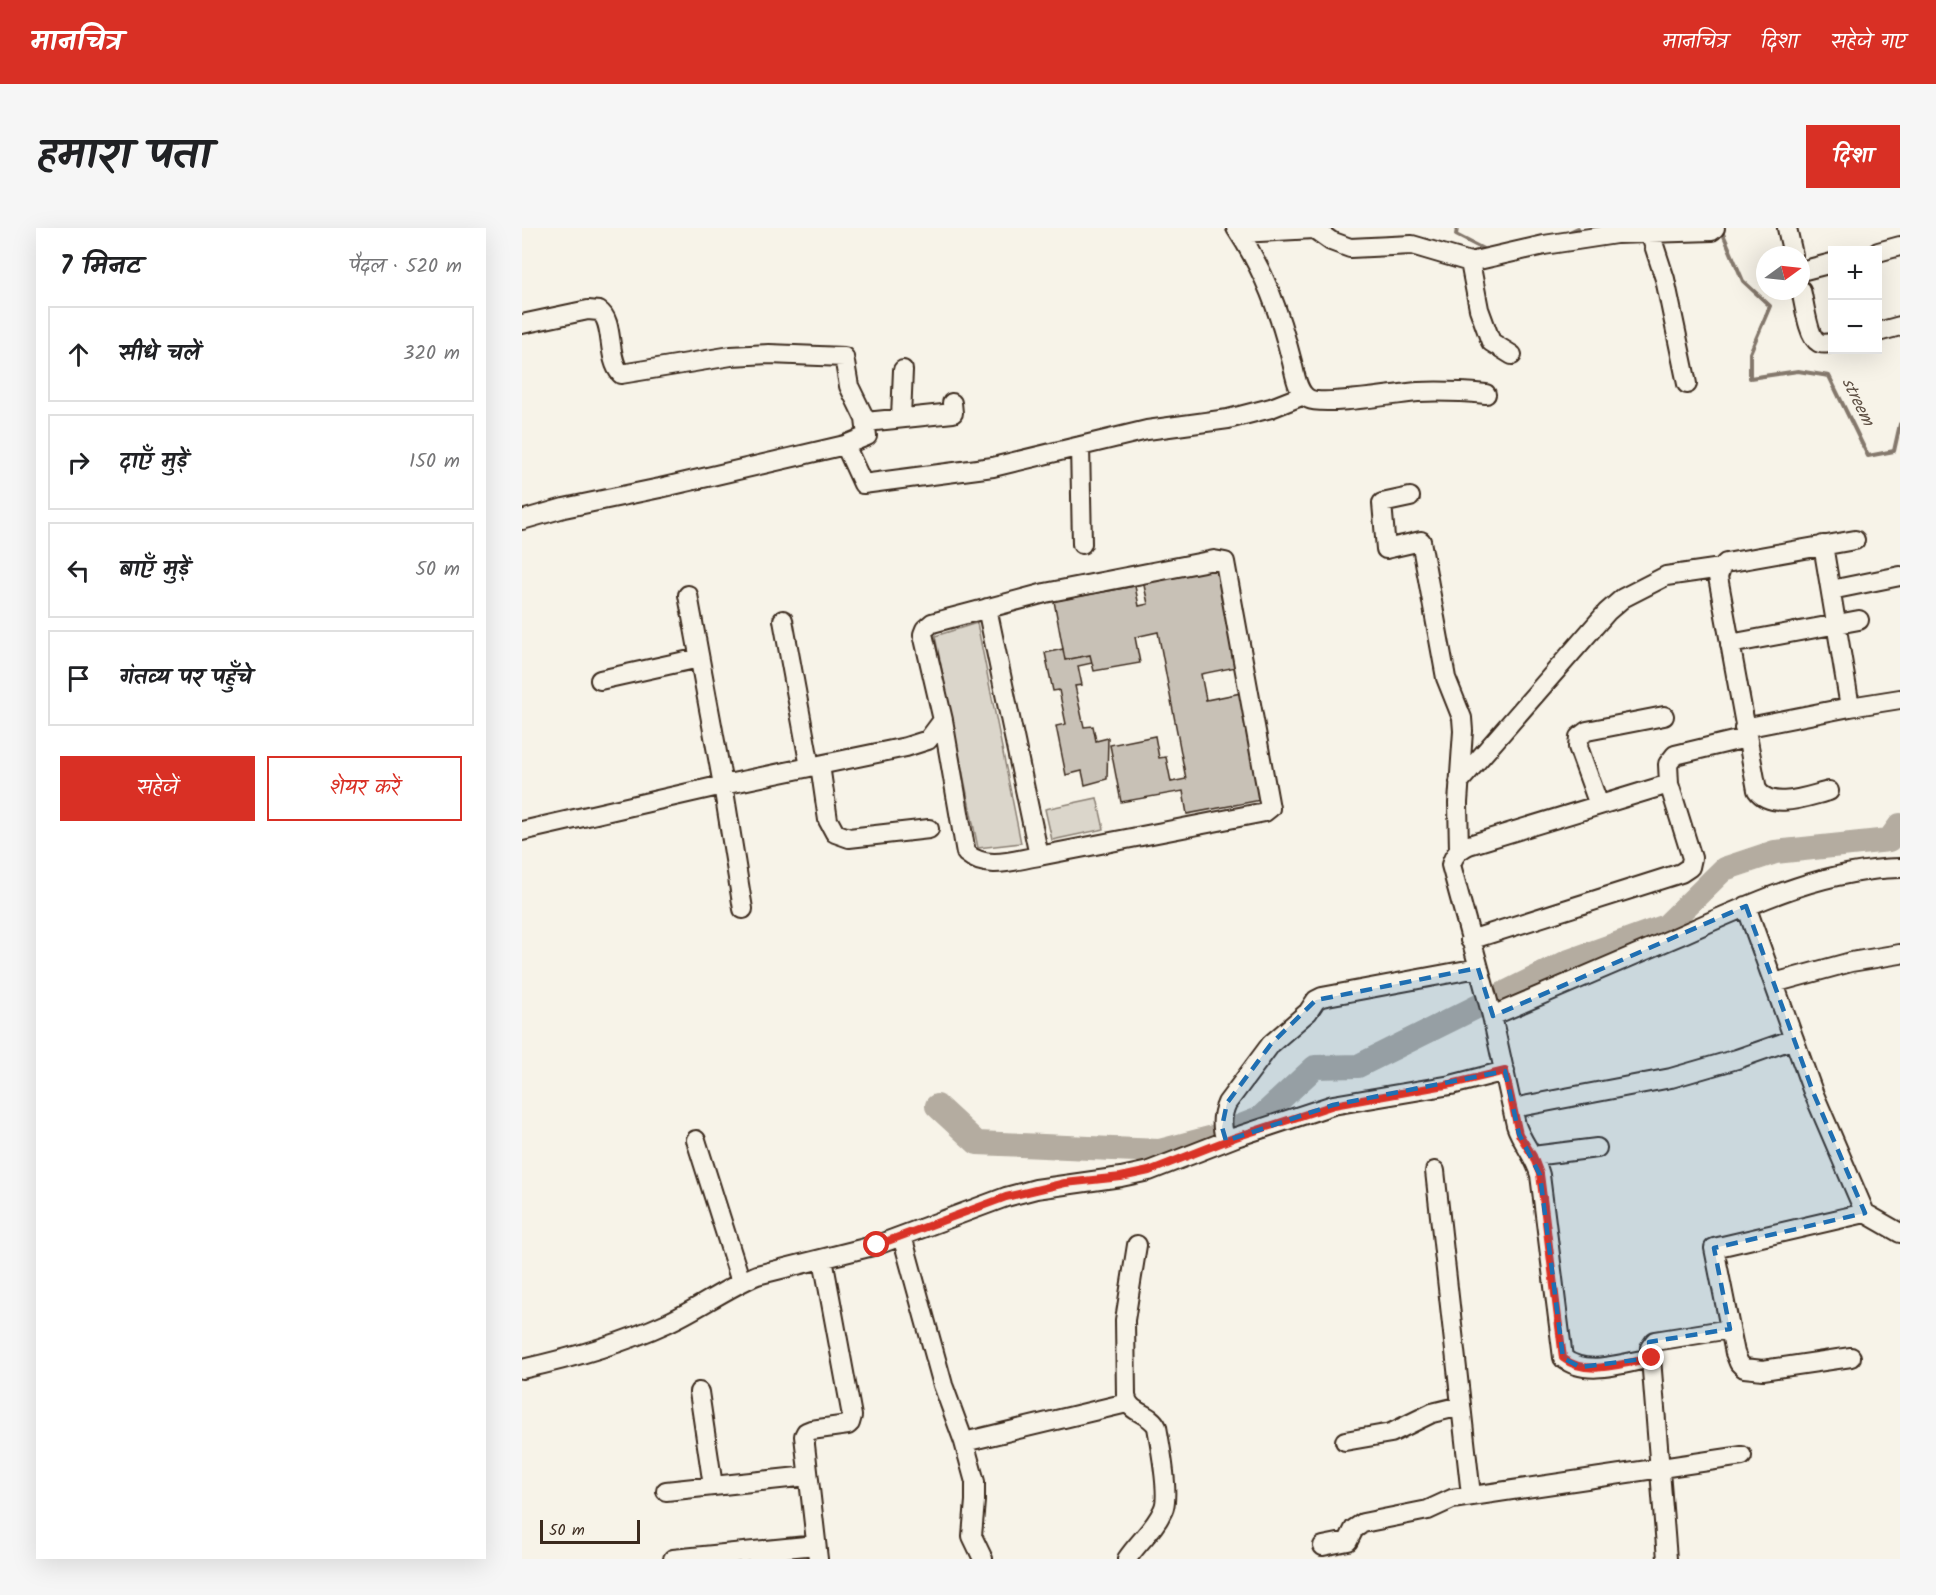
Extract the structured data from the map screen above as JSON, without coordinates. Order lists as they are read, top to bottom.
{
  "water": ["streem"],
  "scale_bar": "50 m",
  "north": "right",
  "page": {
    "header": "मानचित्र",
    "nav": ["मानचित्र", "दिशा", "सहेजे गए"],
    "title": "हमारा पता",
    "buttons": [
      "दिशा",
      ["सहेजें", "शेयर करें"]
    ],
    "heading": ["7 मिनट", "पैदल · 520 m"],
    "map_buttons": ["+", "−"],
    "list": [
      ["सीधे चलें", "320 m"],
      ["दाएँ मुड़ें", "150 m"],
      ["बाएँ मुड़ें", "50 m"],
      "गंतव्य पर पहुँचे"
    ],
    "scale": "50 m"
  }
}
